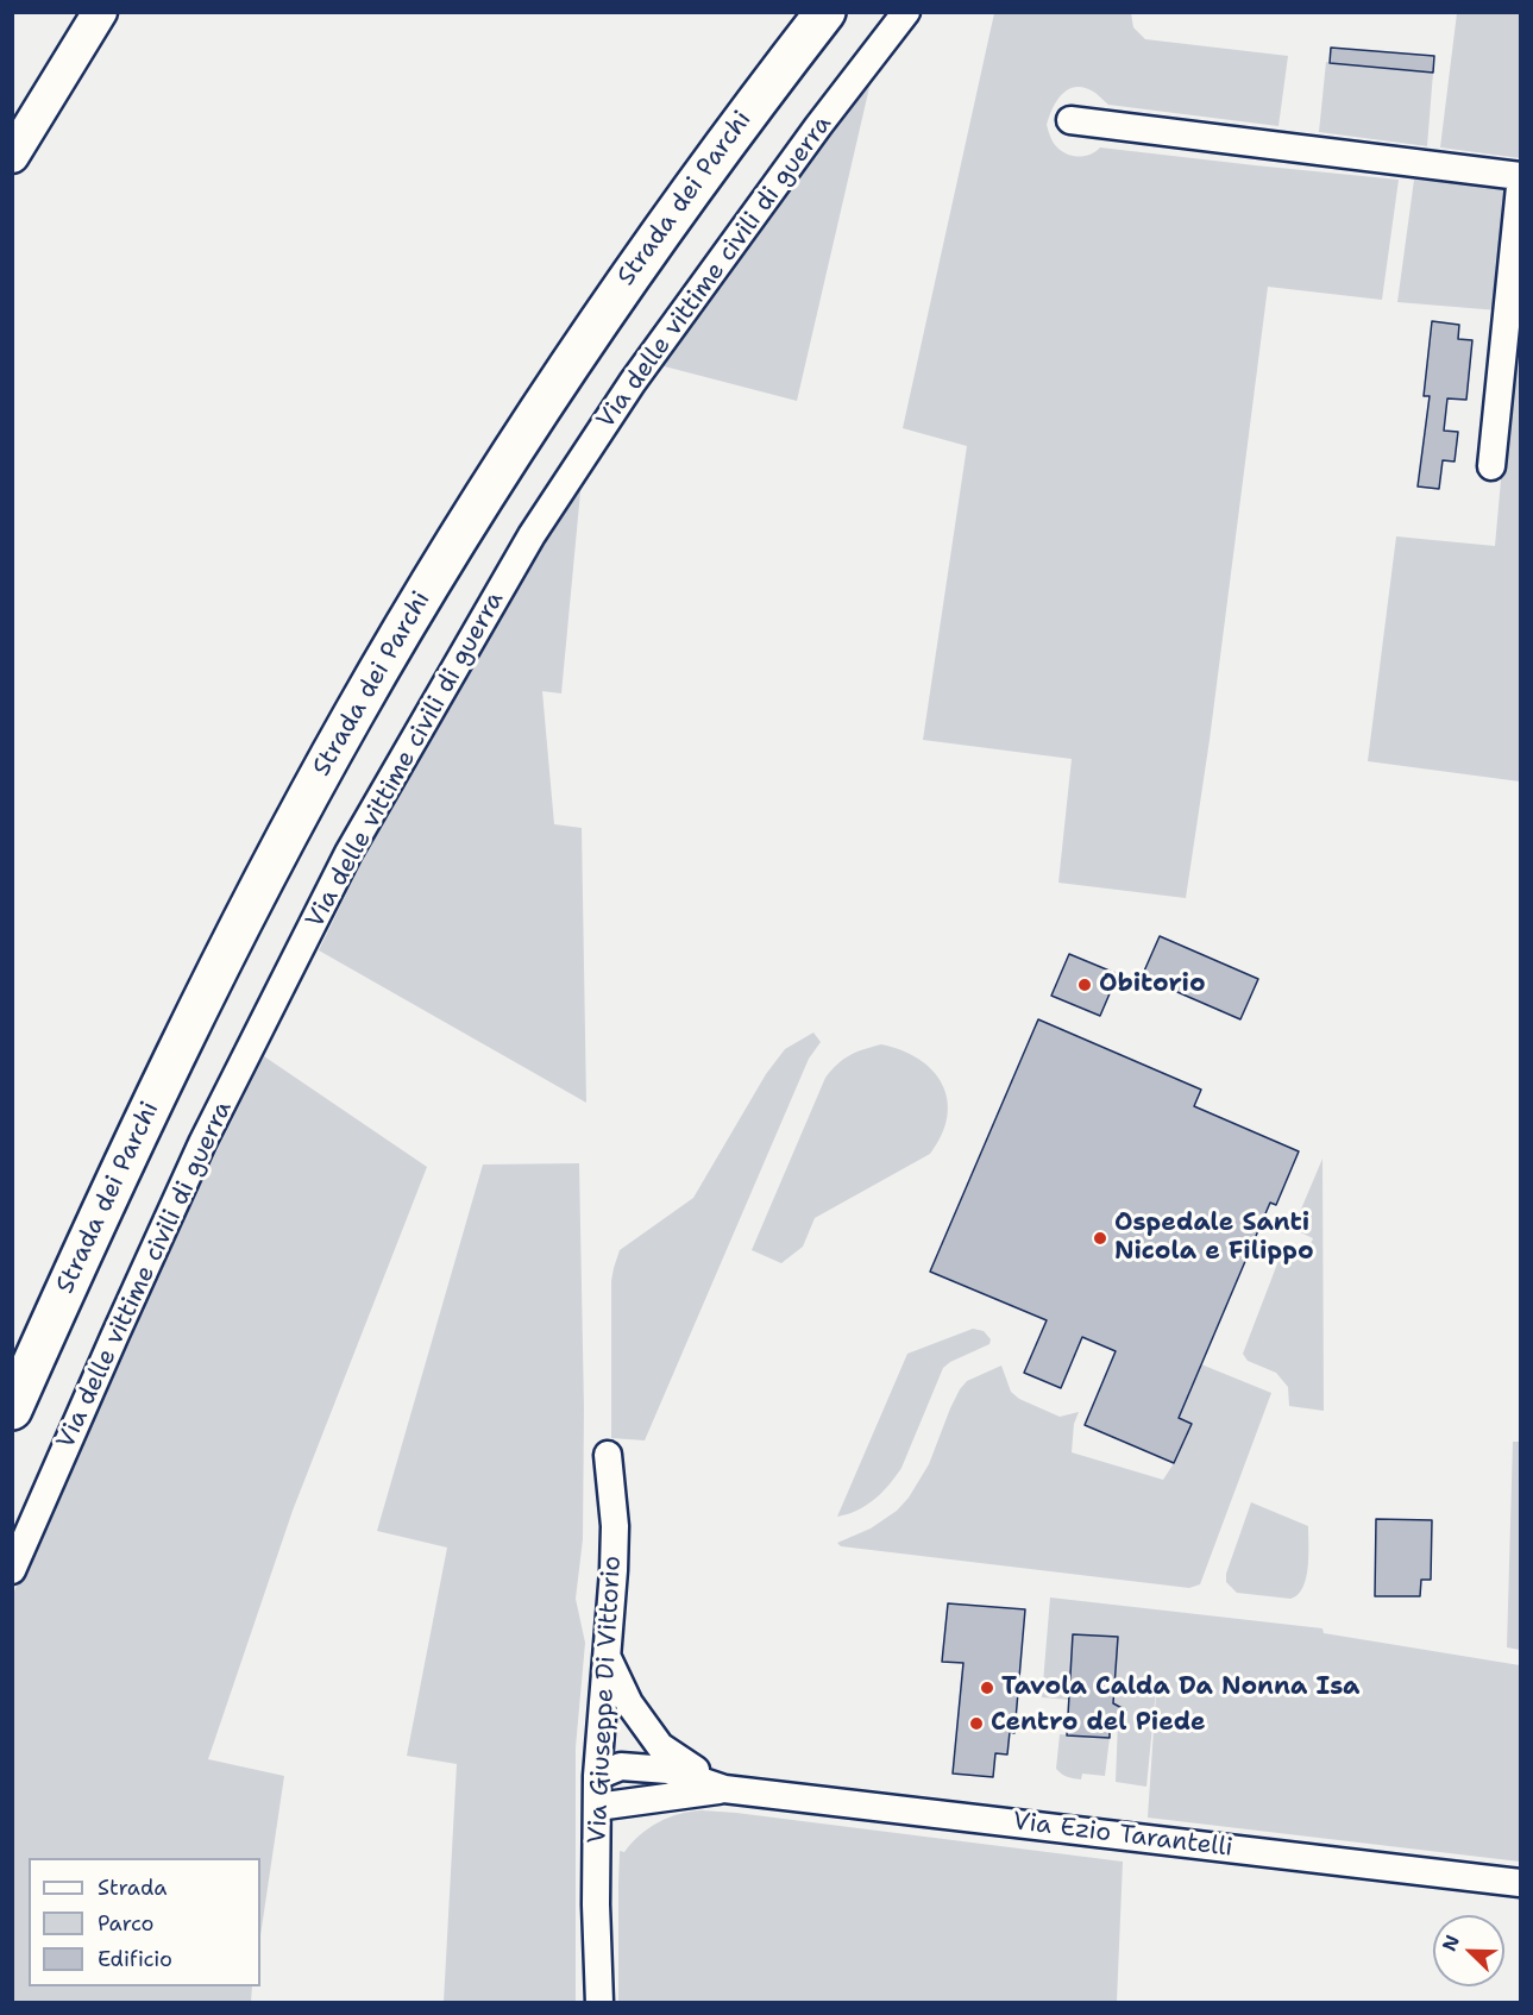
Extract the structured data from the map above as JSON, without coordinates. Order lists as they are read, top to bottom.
{
  "streets": {
    "highway": ["Strada dei Parchi"],
    "street": ["Via delle vittime civili di guerra", "Via Giuseppe Di Vittorio", "Via Ezio Tarantelli"]
  },
  "places": [
    "Obitorio",
    "Ospedale Santi Nicola e Filippo",
    "Tavola Calda Da Nonna Isa",
    "Centro del Piede"
  ],
  "legend": ["Strada", "Parco", "Edificio"],
  "north": "top left"
}
